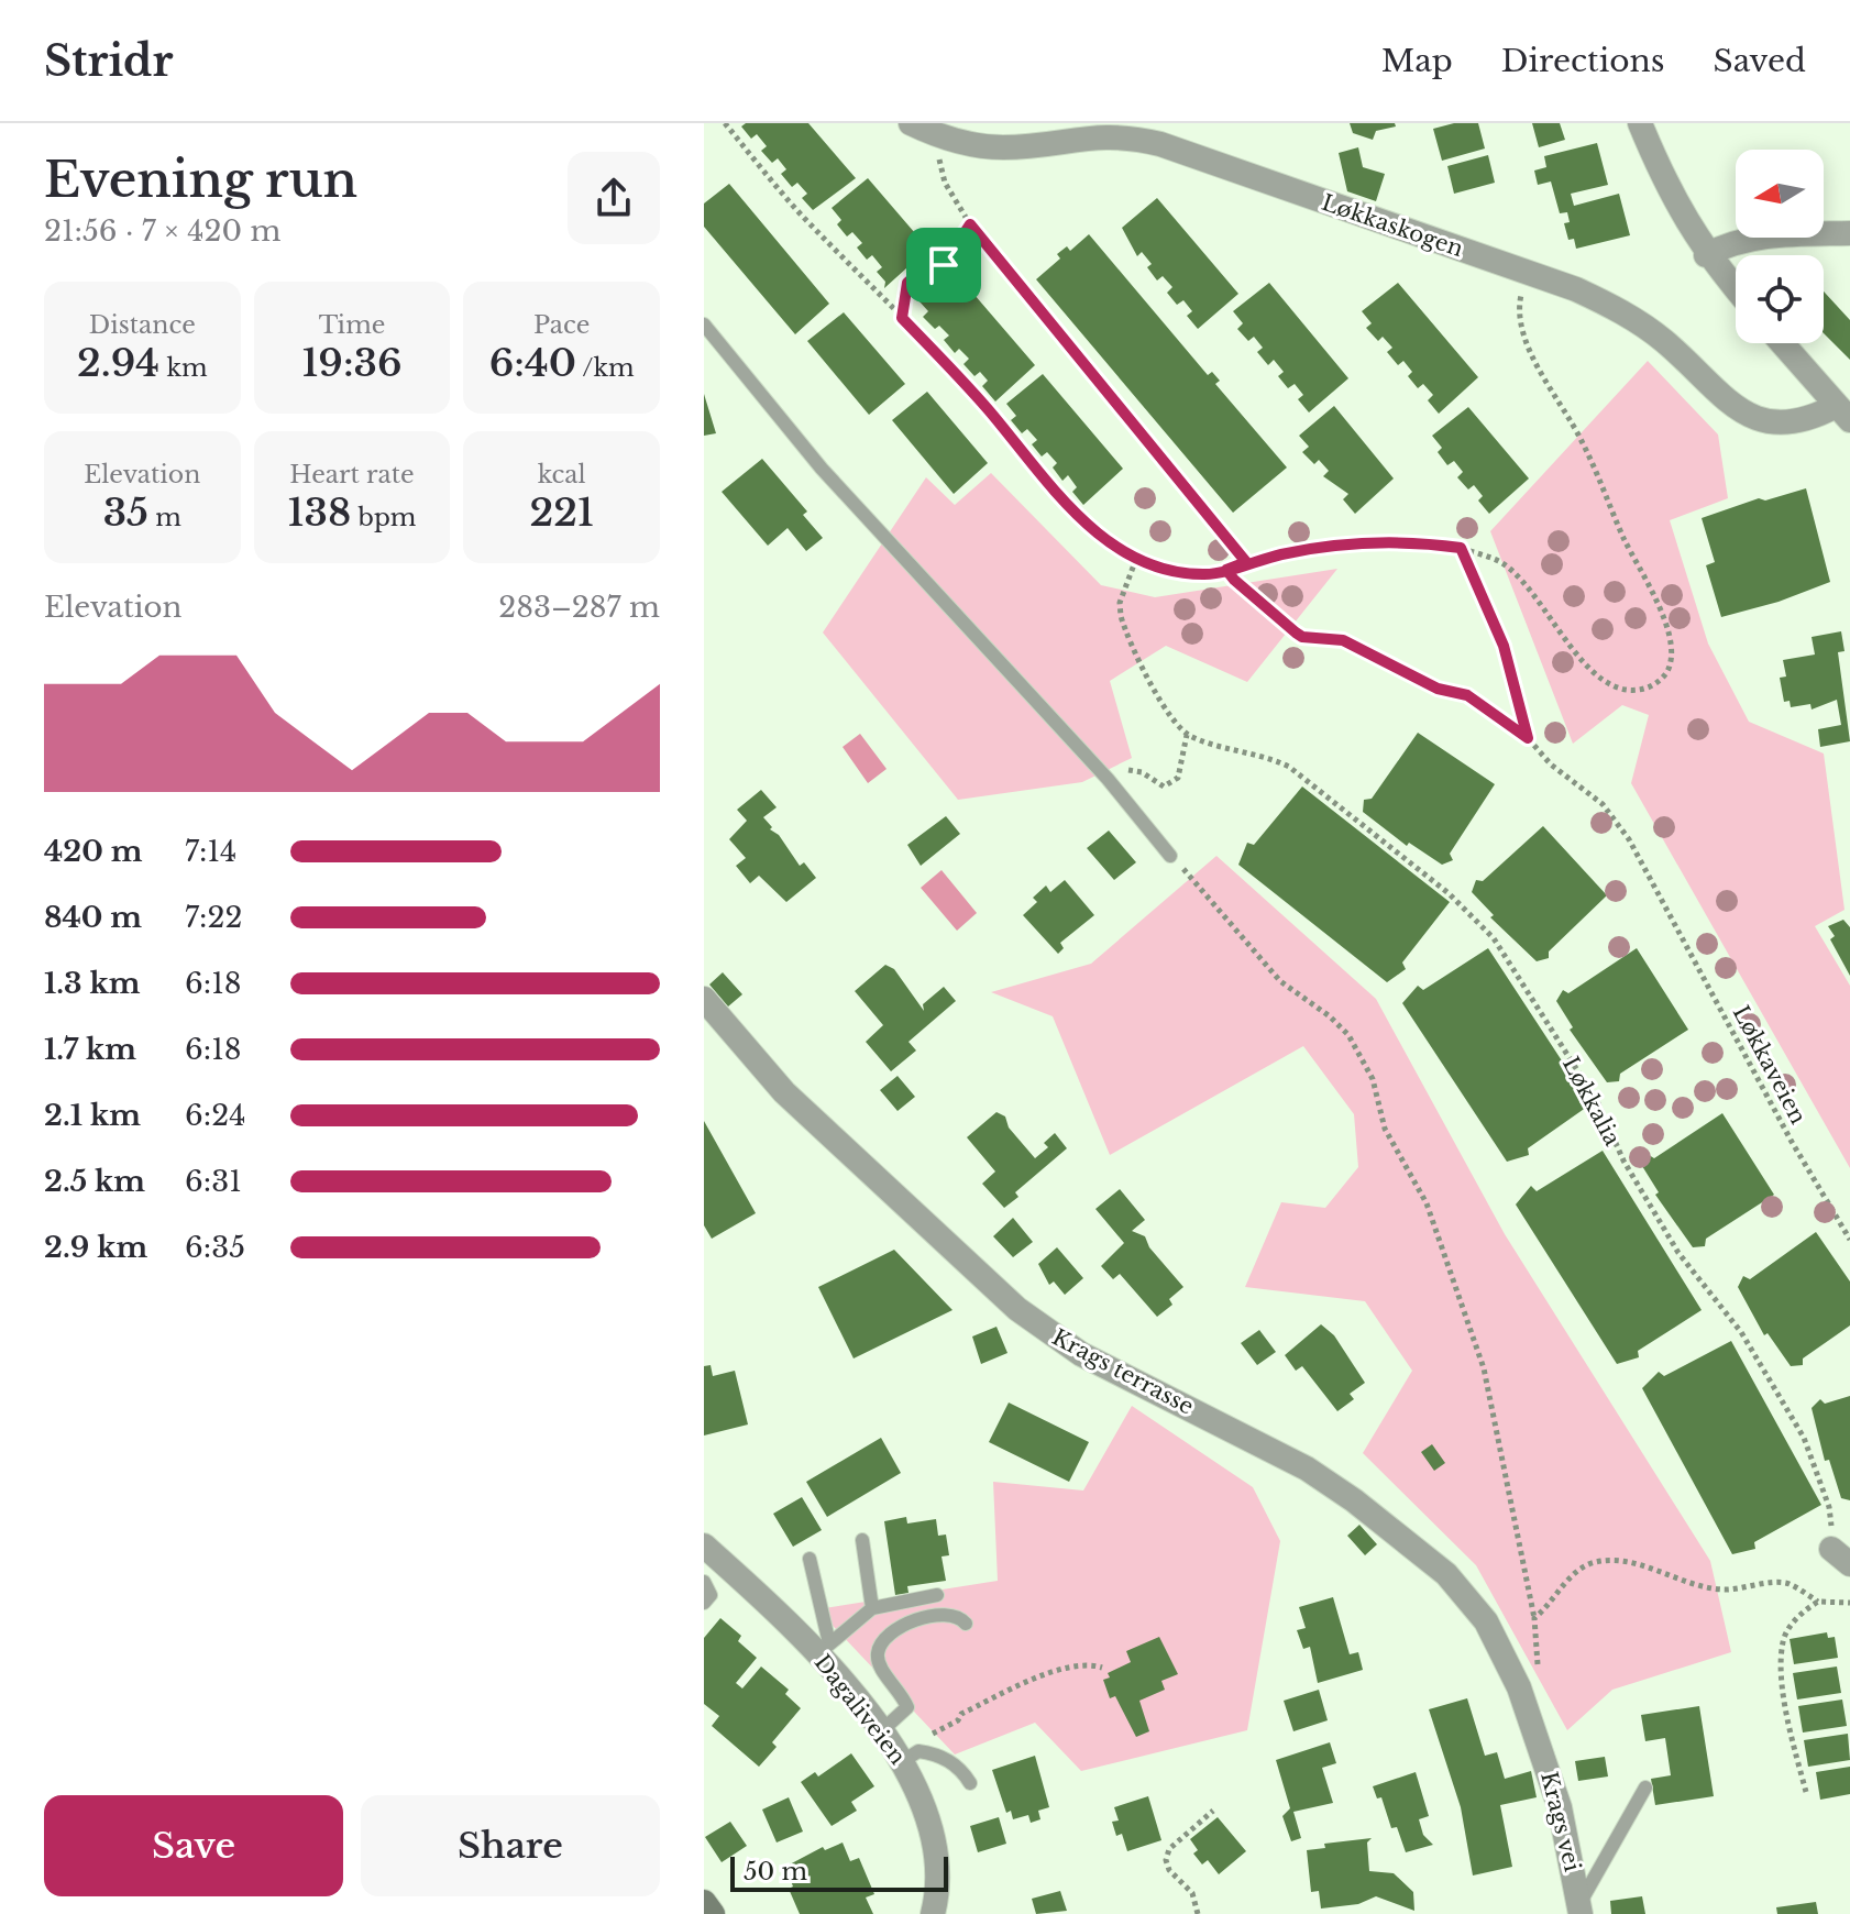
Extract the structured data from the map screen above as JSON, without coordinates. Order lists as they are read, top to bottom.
{
  "streets": {
    "street": [
      "Løkkaskogen",
      "Krags terrasse",
      "Dagaliveien",
      "Krags vei"
    ],
    "path": ["Løkkaveien", "Løkkalia"]
  },
  "crossings": [
    ["Krags terrasse", "Krags vei"]
  ],
  "scale_bar": "50 m",
  "north": "left",
  "page": {
    "header": "Stridr",
    "nav": ["Map", "Directions", "Saved"],
    "heading": ["Evening run", "21:56 · 7 × 420 m"],
    "stats": [
      ["Distance", "2.94 km"],
      ["Time", "19:36"],
      ["Pace", "6:40 /km"],
      ["Elevation", "35 m"],
      ["Heart rate", "138 bpm"],
      ["kcal", "221"]
    ],
    "chart": ["Elevation", "283–287 m"],
    "list": [
      {
        "name": "420 m",
        "note": "7:14"
      },
      {
        "name": "840 m",
        "note": "7:22"
      },
      {
        "name": "1.3 km",
        "note": "6:18"
      },
      {
        "name": "1.7 km",
        "note": "6:18"
      },
      {
        "name": "2.1 km",
        "note": "6:24"
      },
      {
        "name": "2.5 km",
        "note": "6:31"
      },
      {
        "name": "2.9 km",
        "note": "6:35"
      }
    ],
    "buttons": ["Save", "Share"],
    "scale": "50 m"
  }
}
